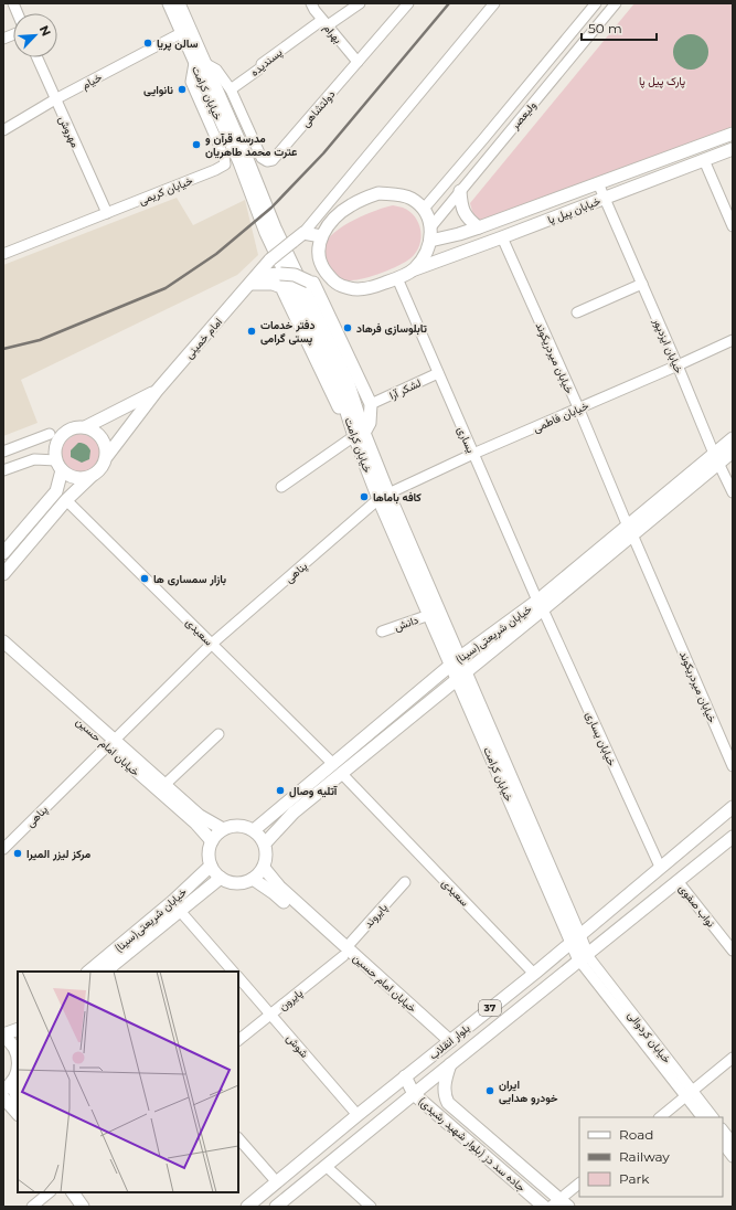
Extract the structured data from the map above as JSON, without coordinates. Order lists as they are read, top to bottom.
{
  "streets": {
    "main road": [
      "خیابان کرامت",
      "خیابان پیل پا",
      "امام خمینی",
      "خیابان شریعتی(سینا)",
      "خیابان امام حسین",
      "37",
      "بلوار انقلاب",
      "جاده سد دز (بلوار شهید رشیدی)"
    ],
    "street": [
      "بهرام",
      "پسندیده",
      "خیام",
      "دولتشاهی",
      "ولیعصر",
      "مهروش",
      "خیابان کریمی",
      "خیابان ایزدپور",
      "خیابان میردریکوند",
      "لشکر آرا",
      "خیابان فاطمی",
      "یساری",
      "پناهی",
      "دانش",
      "سعیدی",
      "خیابان یساری",
      "نواب صفوی",
      "پایروند",
      "پایرون",
      "خیابان کردوالی",
      "شوش"
    ]
  },
  "crossings": [
    ["بهرام", "پسندیده"],
    ["بهرام", "دولتشاهی"],
    ["پسندیده", "دولتشاهی"],
    ["خیام", "خیابان کرامت"],
    ["خیام", "مهروش"],
    ["خیابان کرامت", "دولتشاهی"],
    ["خیابان کرامت", "خیابان کریمی"],
    ["خیابان کرامت", "خیابان فاطمی"],
    ["خیابان کرامت", "پناهی"],
    ["خیابان کرامت", "دانش"],
    ["خیابان کرامت", "خیابان شریعتی(سینا)"],
    ["خیابان کرامت", "خیابان کردوالی"],
    ["خیابان کرامت", "بلوار انقلاب"],
    ["دولتشاهی", "خیابان کریمی"],
    ["ولیعصر", "خیابان پیل پا"],
    ["ولیعصر", "یساری"],
    ["مهروش", "خیابان کریمی"],
    ["خیابان پیل پا", "خیابان ایزدپور"],
    ["خیابان پیل پا", "خیابان میردریکوند"],
    ["خیابان پیل پا", "یساری"],
    ["خیابان ایزدپور", "خیابان فاطمی"],
    ["خیابان ایزدپور", "خیابان شریعتی(سینا)"],
    ["خیابان میردریکوند", "خیابان فاطمی"],
    ["خیابان میردریکوند", "خیابان شریعتی(سینا)"],
    ["لشکر آرا", "یساری"],
    ["خیابان فاطمی", "یساری"],
    ["خیابان فاطمی", "پناهی"],
    ["یساری", "خیابان شریعتی(سینا)"],
    ["یساری", "خیابان یساری"],
    ["پناهی", "سعیدی"],
    ["پناهی", "خیابان امام حسین"],
    ["سعیدی", "خیابان شریعتی(سینا)"],
    ["سعیدی", "بلوار انقلاب"],
    ["خیابان شریعتی(سینا)", "خیابان یساری"],
    ["خیابان شریعتی(سینا)", "خیابان امام حسین"],
    ["خیابان یساری", "بلوار انقلاب"],
    ["خیابان امام حسین", "پایروند"],
    ["خیابان امام حسین", "پایرون"],
    ["خیابان امام حسین", "بلوار انقلاب"],
    ["نواب صفوی", "بلوار انقلاب"],
    ["پایروند", "پایرون"],
    ["پایرون", "شوش"],
    ["خیابان کردوالی", "بلوار انقلاب"],
    ["بلوار انقلاب", "شوش"],
    ["بلوار انقلاب", "جاده سد دز (بلوار شهید رشیدی)"]
  ],
  "parks": ["پارک پیل پا"],
  "places": [
    "سالن پریا",
    "نانوایی",
    "مدرسه قرآن و عترت محمد طاهریان",
    "تابلوسازی فرهاد",
    "دفتر خدمات پستی گرامی",
    "کافه باماها",
    "بازار سمساری ها",
    "آتلیه وصال",
    "مرکز لیزر المیرا",
    "ایران خودرو هدایی"
  ],
  "legend": ["Road", "Railway", "Park"],
  "scale_bar": "50 m",
  "north": "top right"
}
